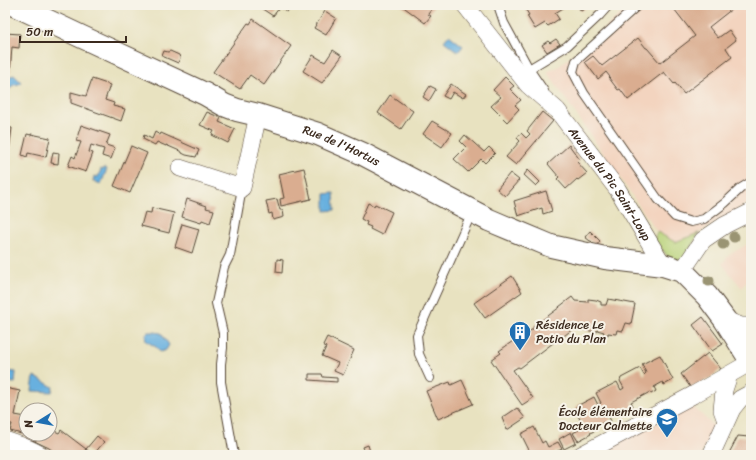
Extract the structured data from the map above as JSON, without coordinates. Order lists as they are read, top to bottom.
{
  "streets": {
    "main road": ["Rue de l'Hortus", "Avenue du Pic Saint-Loup"]
  },
  "crossings": [
    ["Rue de l'Hortus", "Avenue du Pic Saint-Loup"]
  ],
  "places": {
    "building": ["Résidence Le Patio du Plan"],
    "school or university": ["École élémentaire Docteur Calmette"]
  },
  "scale_bar": "50 m",
  "north": "left"
}
